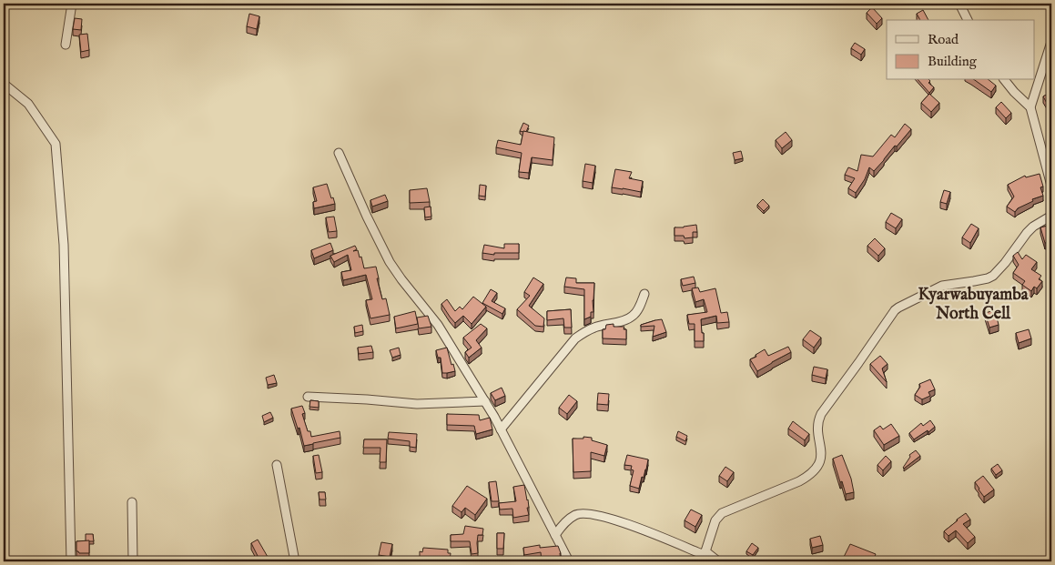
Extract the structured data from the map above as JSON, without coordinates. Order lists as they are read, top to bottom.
{
  "districts": ["Kyarwabuyamba North Cell"],
  "legend": ["Road", "Building"]
}
